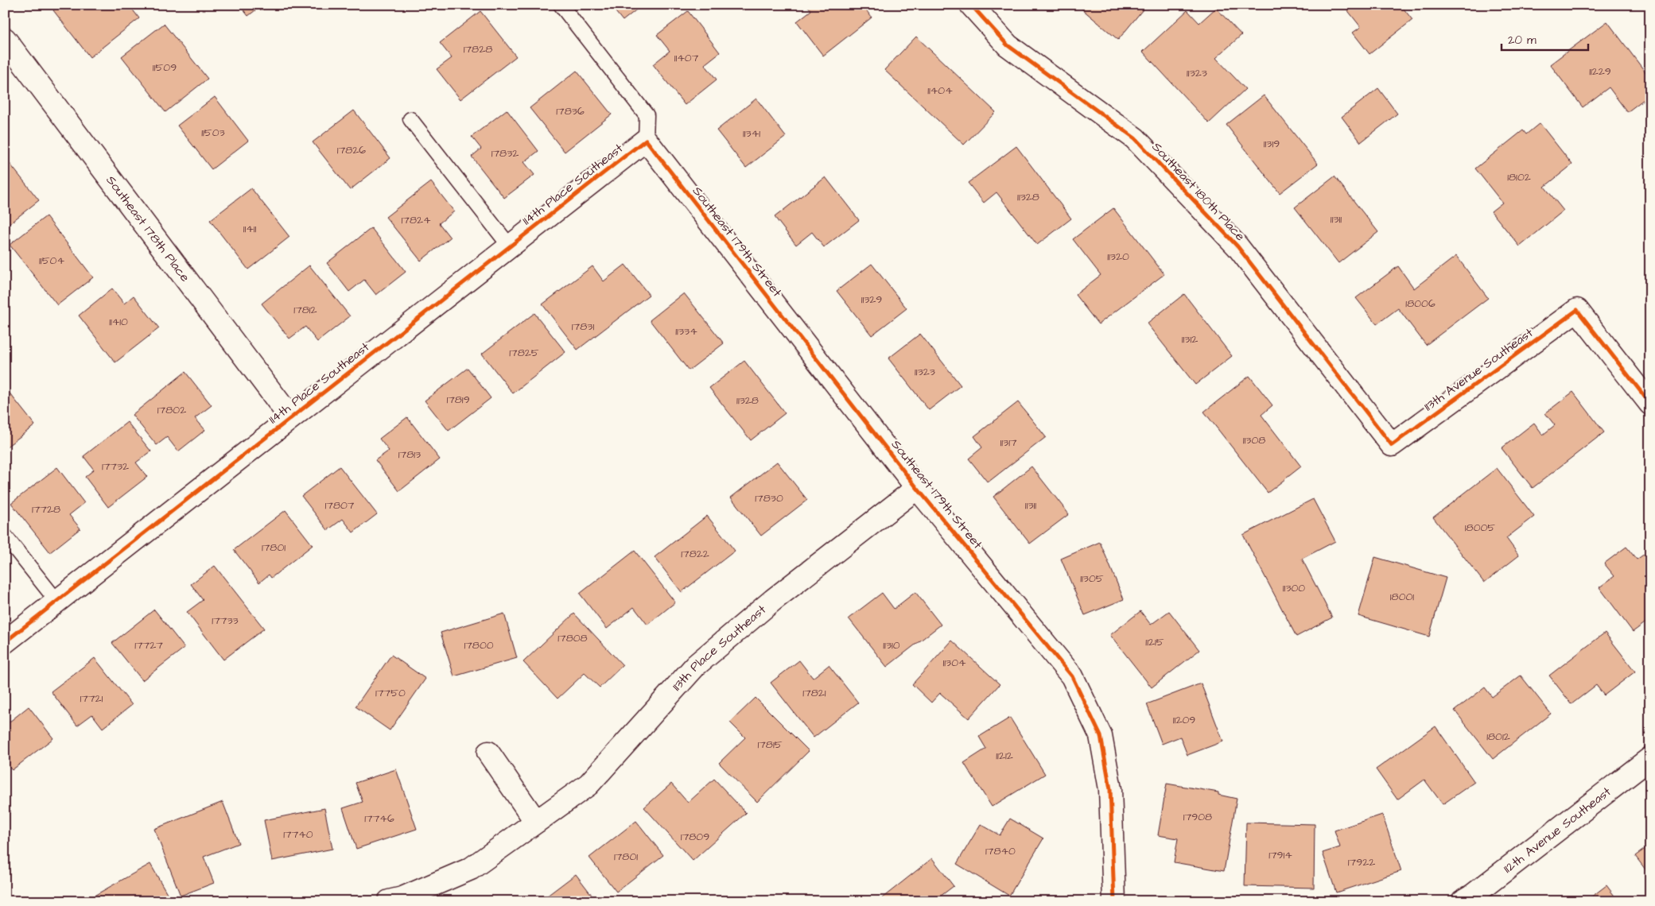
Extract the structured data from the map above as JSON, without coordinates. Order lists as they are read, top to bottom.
{
  "streets": {
    "street": [
      "114th Place Southeast",
      "Southeast 180th Place",
      "Southeast 178th Place",
      "Southeast 179th Street",
      "113th Avenue Southeast",
      "113th Place Southeast",
      "112th Avenue Southeast"
    ]
  },
  "crossings": [
    ["114th Place Southeast", "Southeast 178th Place"],
    ["114th Place Southeast", "Southeast 179th Street"],
    ["Southeast 180th Place", "113th Avenue Southeast"],
    ["Southeast 179th Street", "113th Place Southeast"]
  ],
  "house_numbers": [
    "17828",
    "11407",
    "11509",
    "11229",
    "11323",
    "11404",
    "17836",
    "11503",
    "11341",
    "11319",
    "17826",
    "17832",
    "18102",
    "11328",
    "11311",
    "17824",
    "11411",
    "11320",
    "11504",
    "11329",
    "18006",
    "17812",
    "11410",
    "17831",
    "11334",
    "11312",
    "17825",
    "11323",
    "17819",
    "11328",
    "17802",
    "11308",
    "11317",
    "17813",
    "17732",
    "17830",
    "17807",
    "11311",
    "17728",
    "18005",
    "17801",
    "17822",
    "11305",
    "11300",
    "18001",
    "17733",
    "17808",
    "11215",
    "17727",
    "17800",
    "11310",
    "11304",
    "17750",
    "17821",
    "17721",
    "11209",
    "18012",
    "17815",
    "11212",
    "17908",
    "17746",
    "17740",
    "17809",
    "17840",
    "17914",
    "17801",
    "17922"
  ],
  "scale_bar": "20 m"
}
